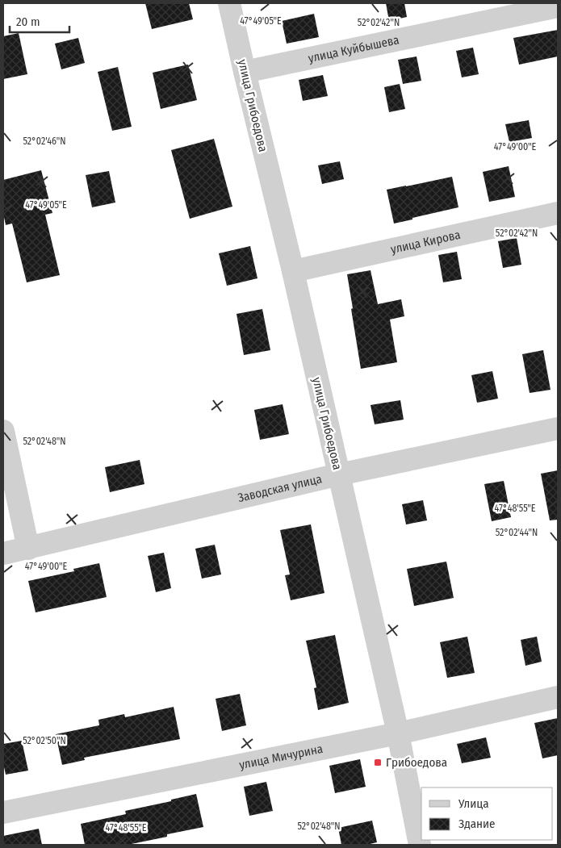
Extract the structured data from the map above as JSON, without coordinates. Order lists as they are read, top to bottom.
{
  "streets": {
    "street": [
      "улица Куйбышева",
      "улица Грибоедова",
      "улица Кирова",
      "Заводская улица",
      "улица Мичурина"
    ]
  },
  "crossings": [
    ["улица Куйбышева", "улица Грибоедова"],
    ["улица Грибоедова", "улица Кирова"],
    ["улица Грибоедова", "Заводская улица"],
    ["улица Грибоедова", "улица Мичурина"]
  ],
  "places": {
    "transit": ["Грибоедова"]
  },
  "legend": ["Улица", "Здание"],
  "scale_bar": "20 m",
  "coordinates": [
    "47°49'05\"E",
    "52°02'42\"N",
    "52°02'46\"N",
    "47°49'00\"E",
    "52°02'48\"N",
    "47°48'55\"E",
    "52°02'44\"N",
    "52°02'50\"N"
  ]
}
